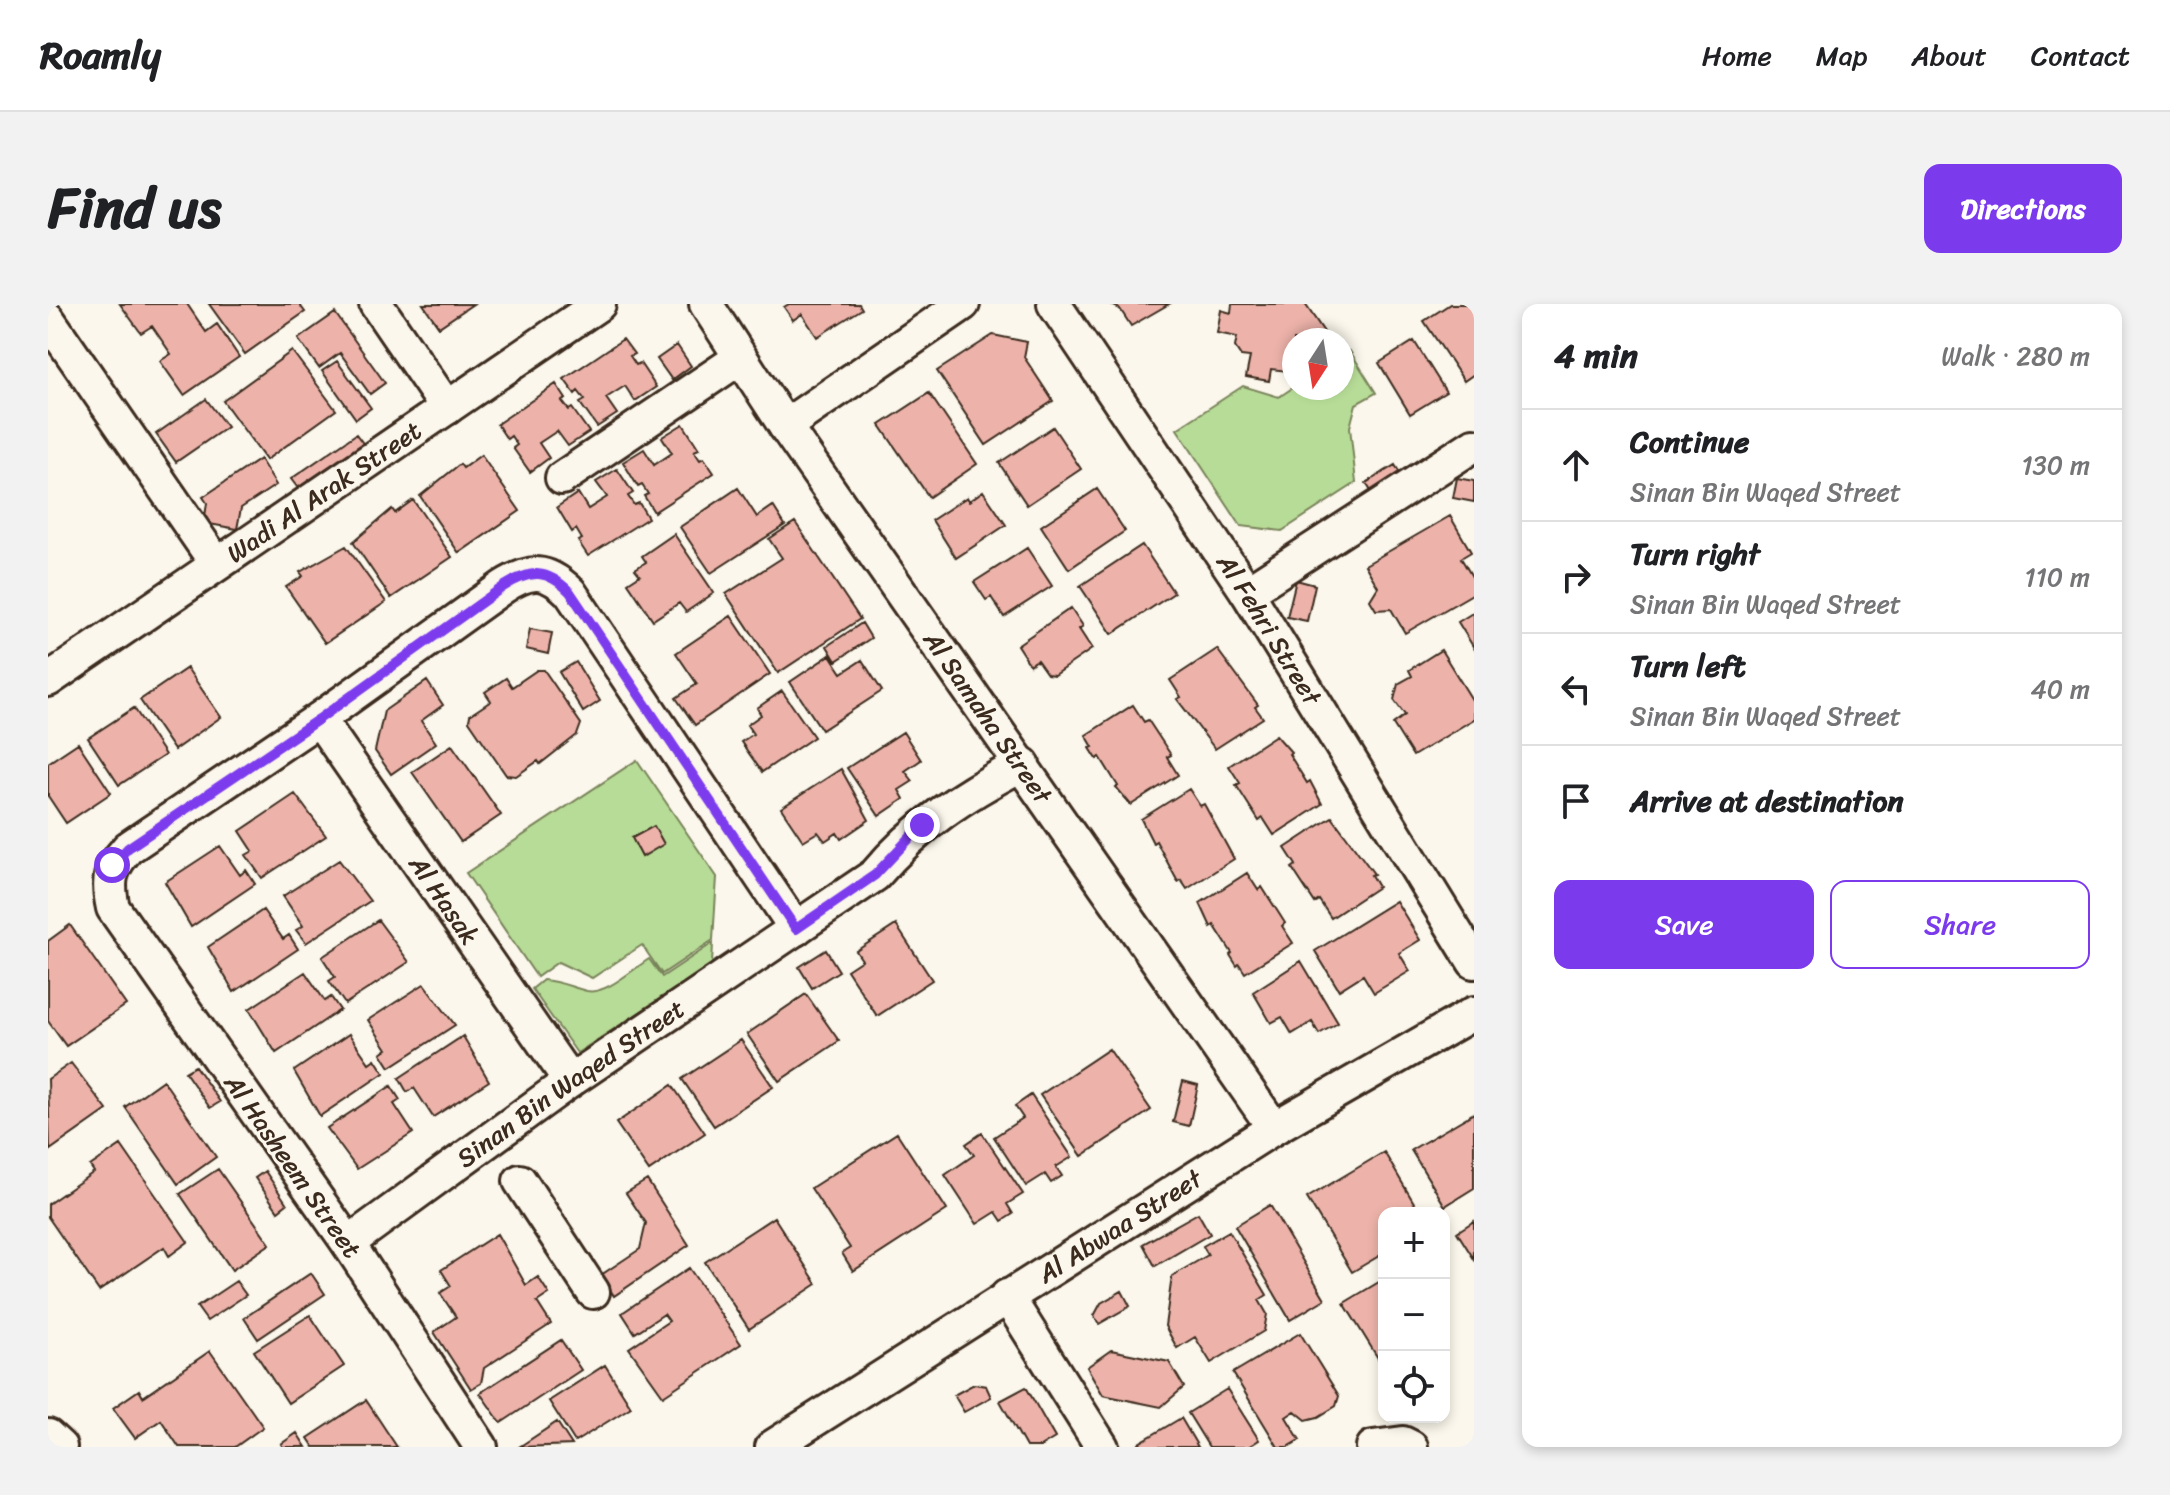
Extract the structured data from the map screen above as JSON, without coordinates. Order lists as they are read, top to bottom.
{
  "streets": {
    "street": [
      "Wadi Al Arak Street",
      "Al Fehri Street",
      "Al Samaha Street",
      "Al Hasak",
      "Sinan Bin Waqed Street",
      "Al Hasheem Street",
      "Al Abwaa Street"
    ]
  },
  "crossings": [
    ["Al Samaha Street", "Sinan Bin Waqed Street"],
    ["Al Samaha Street", "Al Abwaa Street"],
    ["Al Hasak", "Sinan Bin Waqed Street"],
    ["Al Hasak", "Al Hasheem Street"],
    ["Sinan Bin Waqed Street", "Al Hasheem Street"]
  ],
  "north": "bottom",
  "page": {
    "header": "Roamly",
    "nav": [
      "Home",
      "Map",
      "About",
      "Contact"
    ],
    "title": "Find us",
    "buttons": [
      "Directions",
      ["Save", "Share"]
    ],
    "heading": ["4 min", "Walk · 280 m"],
    "list": [
      ["Continue", "Sinan Bin Waqed Street", "130 m"],
      ["Turn right", "Sinan Bin Waqed Street", "110 m"],
      ["Turn left", "Sinan Bin Waqed Street", "40 m"],
      "Arrive at destination"
    ],
    "map_buttons": ["+", "−"]
  }
}
